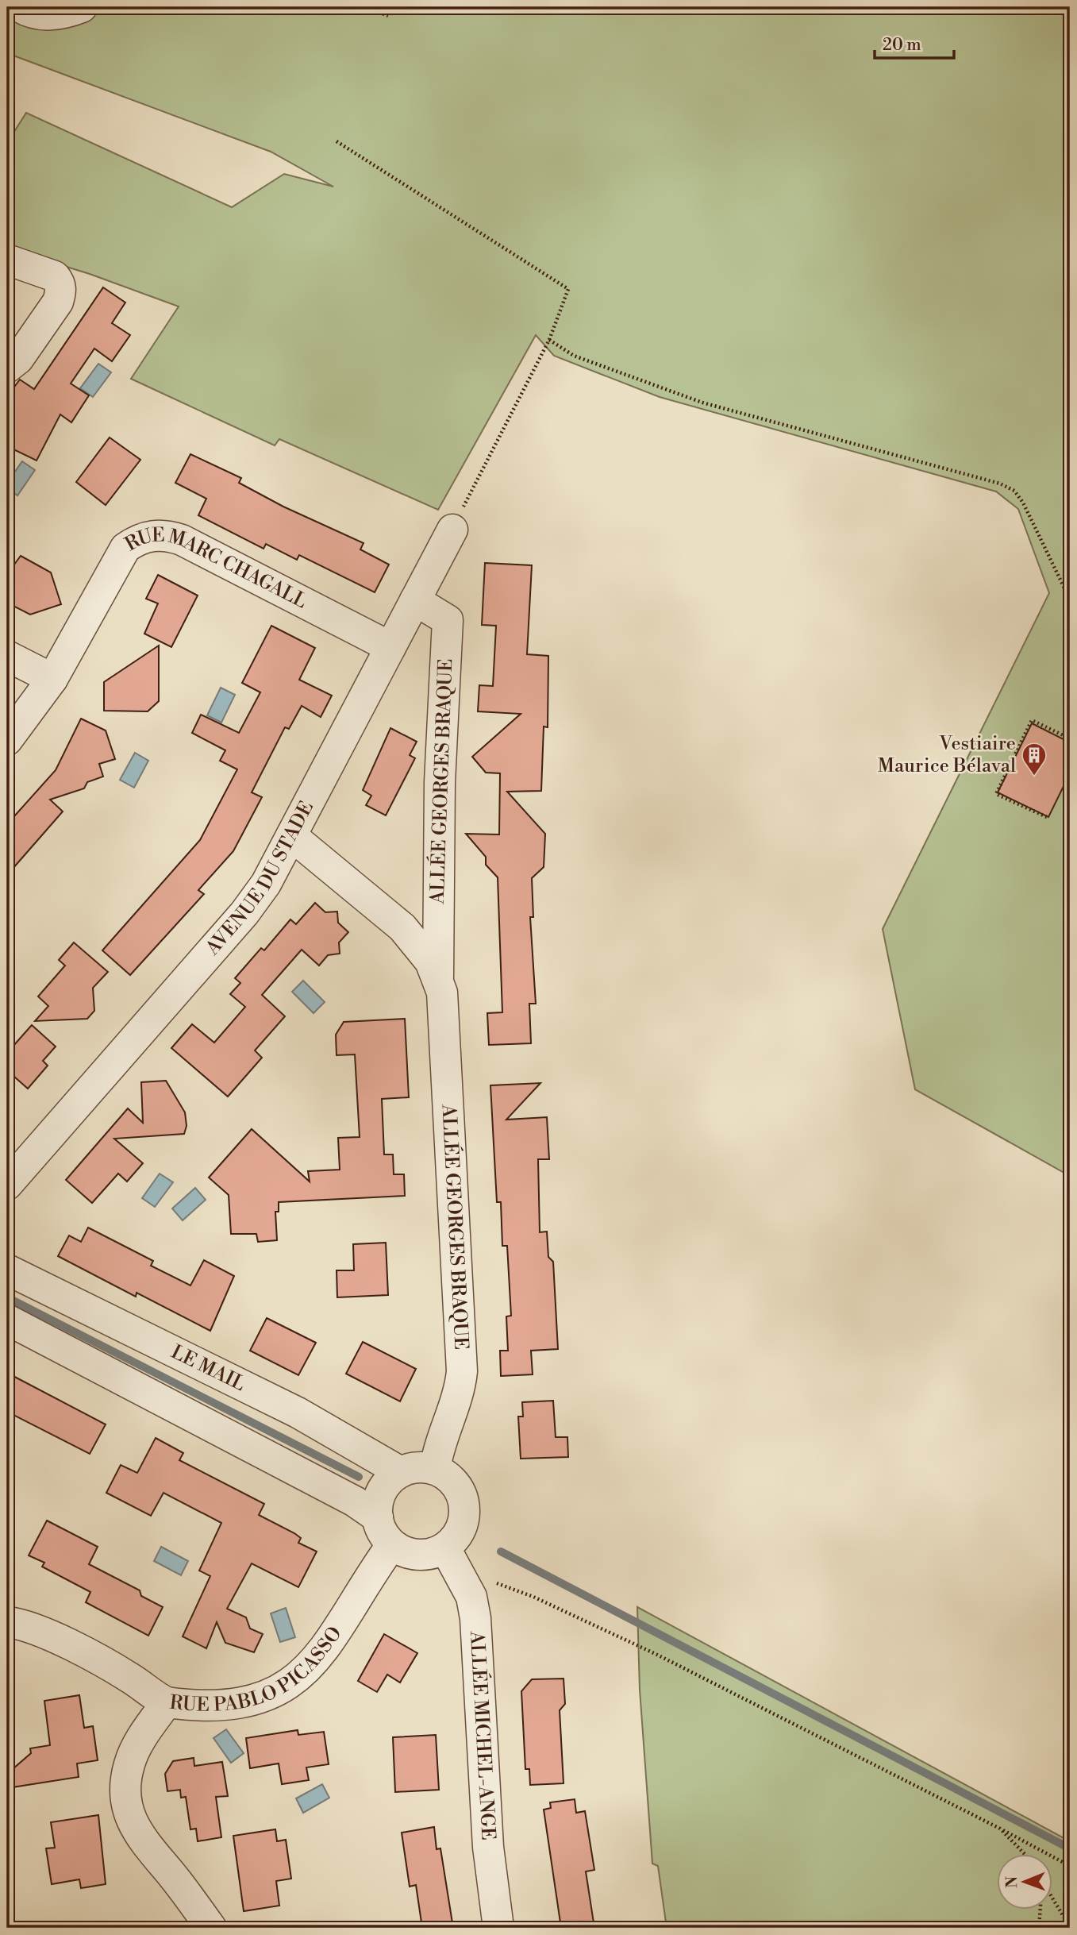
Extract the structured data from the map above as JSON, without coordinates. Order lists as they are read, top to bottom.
{
  "streets": {
    "street": [
      "RUE MARC CHAGALL",
      "ALLÉE GEORGES BRAQUE",
      "AVENUE DU STADE",
      "LE MAIL",
      "RUE PABLO PICASSO",
      "ALLÉE MICHEL-ANGE"
    ]
  },
  "crossings": [
    ["RUE MARC CHAGALL", "AVENUE DU STADE"],
    ["ALLÉE GEORGES BRAQUE", "AVENUE DU STADE"],
    ["ALLÉE GEORGES BRAQUE", "LE MAIL"],
    ["ALLÉE GEORGES BRAQUE", "RUE PABLO PICASSO"],
    ["ALLÉE GEORGES BRAQUE", "ALLÉE MICHEL-ANGE"],
    ["LE MAIL", "RUE PABLO PICASSO"],
    ["LE MAIL", "ALLÉE MICHEL-ANGE"],
    ["RUE PABLO PICASSO", "ALLÉE MICHEL-ANGE"]
  ],
  "places": {
    "building": ["Vestiaire Maurice Bélaval"]
  },
  "scale_bar": "20 m",
  "north": "left"
}
